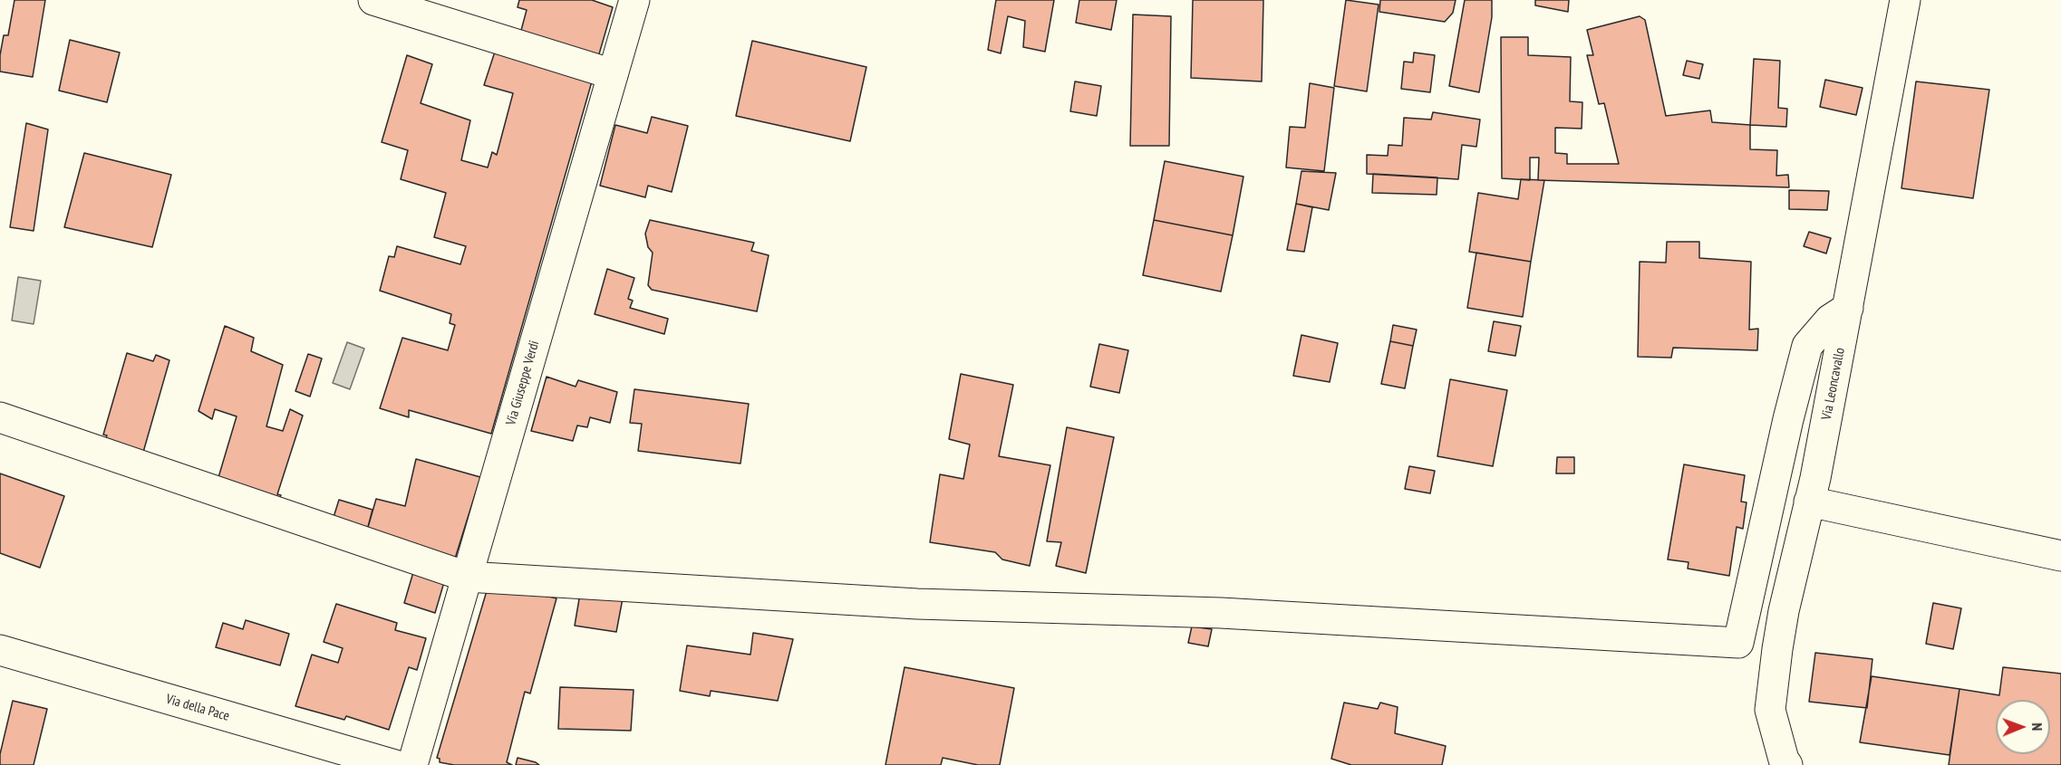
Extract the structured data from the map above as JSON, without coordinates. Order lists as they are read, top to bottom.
{
  "streets": {
    "street": ["Via Giuseppe Verdi", "Via Leoncavallo", "Via della Pace"]
  },
  "north": "right"
}
